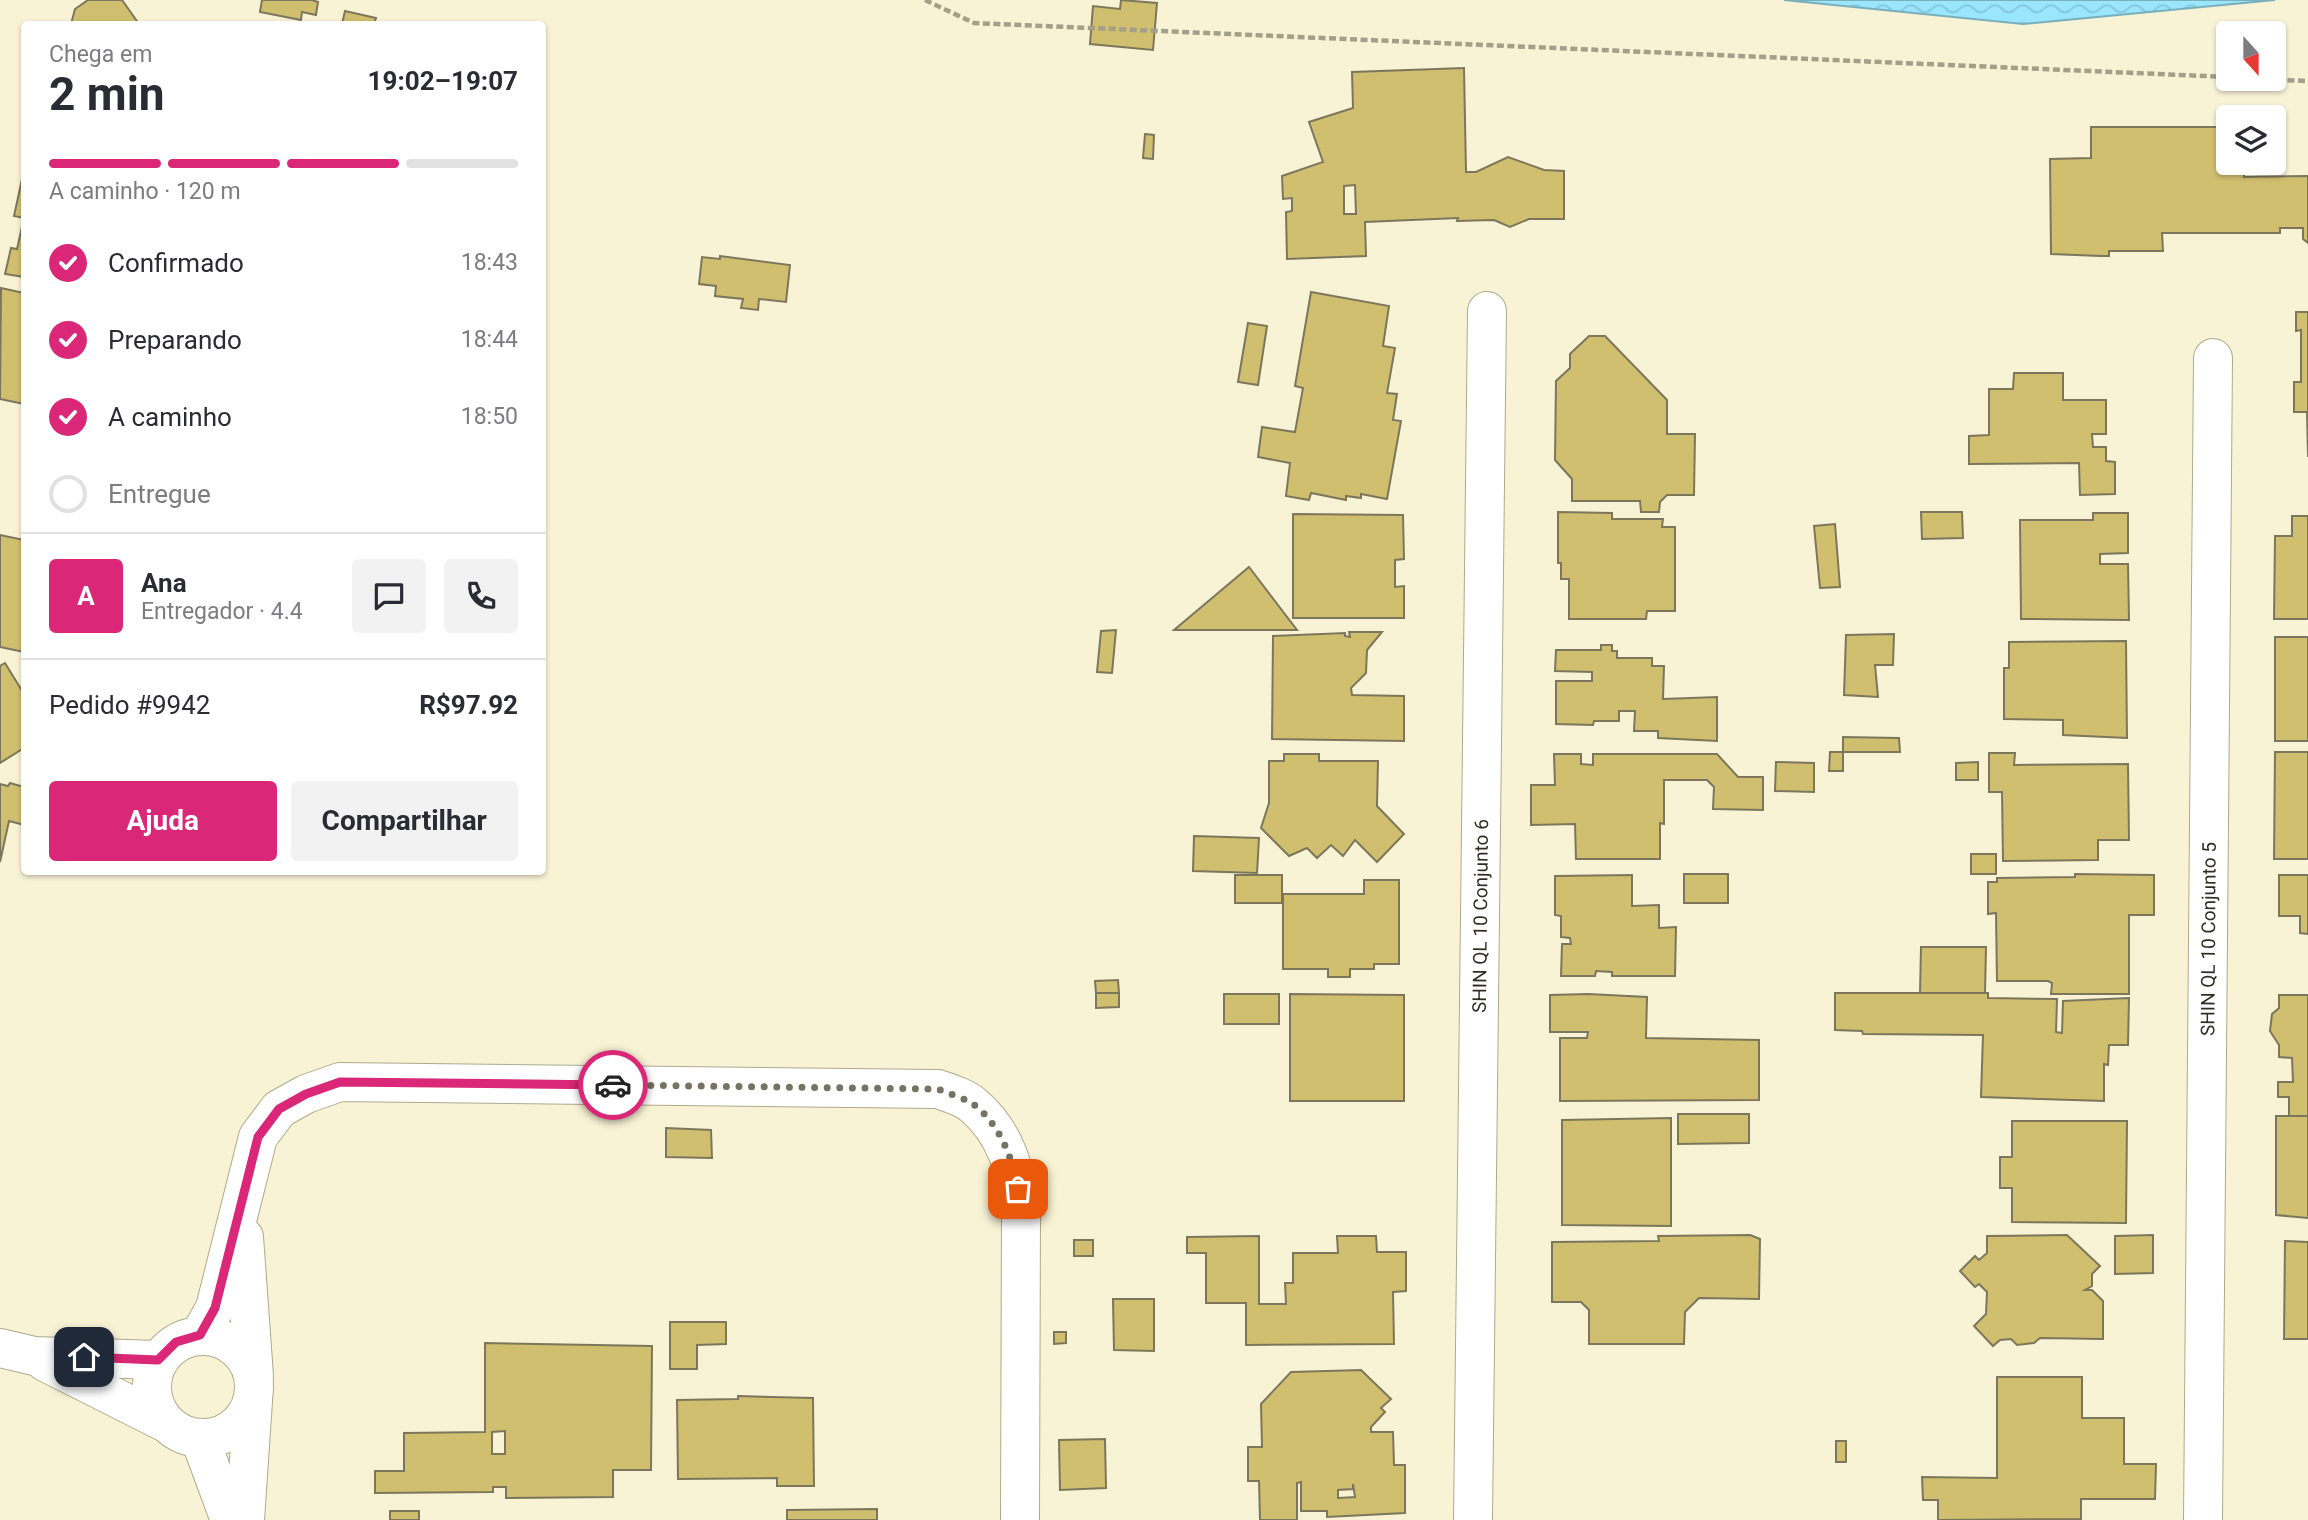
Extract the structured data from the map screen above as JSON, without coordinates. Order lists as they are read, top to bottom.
{
  "streets": {
    "street": ["SHIN QL 10 Conjunto 6", "SHIN QL 10 Conjunto 5"]
  },
  "north": "bottom",
  "page": {
    "heading": ["2 min", "Chega em", "19:02–19:07"],
    "panel": [
      "Ana",
      "Entregador · 4.4",
      "Pedido #9942",
      "R$97.92"
    ],
    "bar": "A caminho · 120 m",
    "list": [
      ["Confirmado", "18:43"],
      ["Preparando", "18:44"],
      ["A caminho", "18:50"],
      "Entregue"
    ],
    "round": "A",
    "buttons": ["Ajuda", "Compartilhar"]
  }
}
